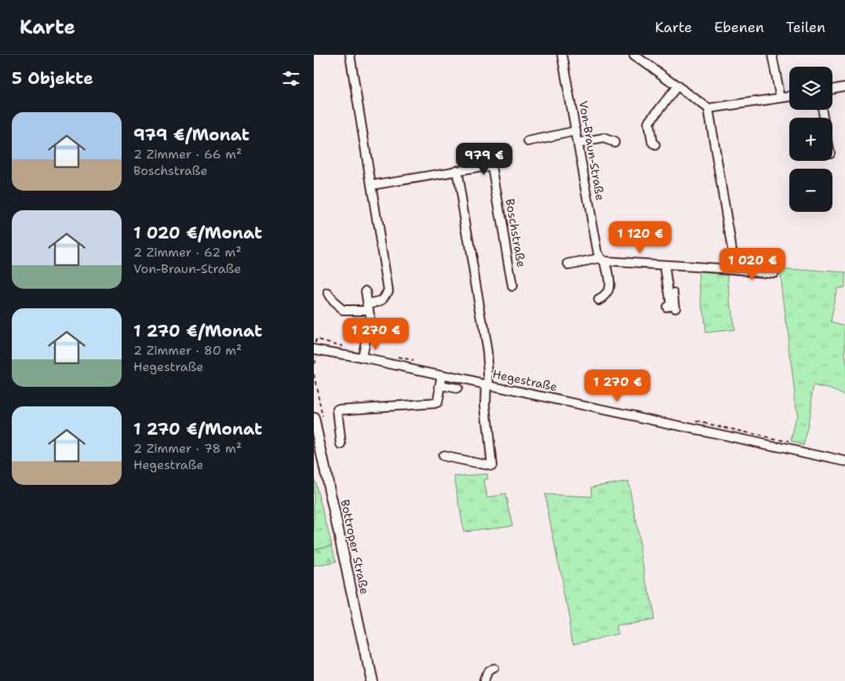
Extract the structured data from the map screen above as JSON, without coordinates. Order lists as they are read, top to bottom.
{
  "streets": {
    "main road": ["Bottroper Straße"],
    "street": ["Von-Braun-Straße", "Boschstraße", "Hegestraße"]
  },
  "page": {
    "header": "Karte",
    "nav": ["Karte", "Ebenen", "Teilen"],
    "heading": "5 Objekte",
    "map_buttons": ["+", "−"],
    "list": [
      {
        "name": "979 €/Monat",
        "note": "2 Zimmer · 66 m² · Boschstraße"
      },
      {
        "name": "1 020 €/Monat",
        "note": "2 Zimmer · 62 m² · Von-Braun-Straße"
      },
      {
        "name": "1 270 €/Monat",
        "note": "2 Zimmer · 80 m² · Hegestraße"
      },
      {
        "name": "1 270 €/Monat",
        "note": "2 Zimmer · 78 m² · Hegestraße"
      }
    ],
    "price": [
      "979 €",
      "1 120 €",
      "1 020 €",
      "1 270 €",
      "1 270 €"
    ]
  }
}
